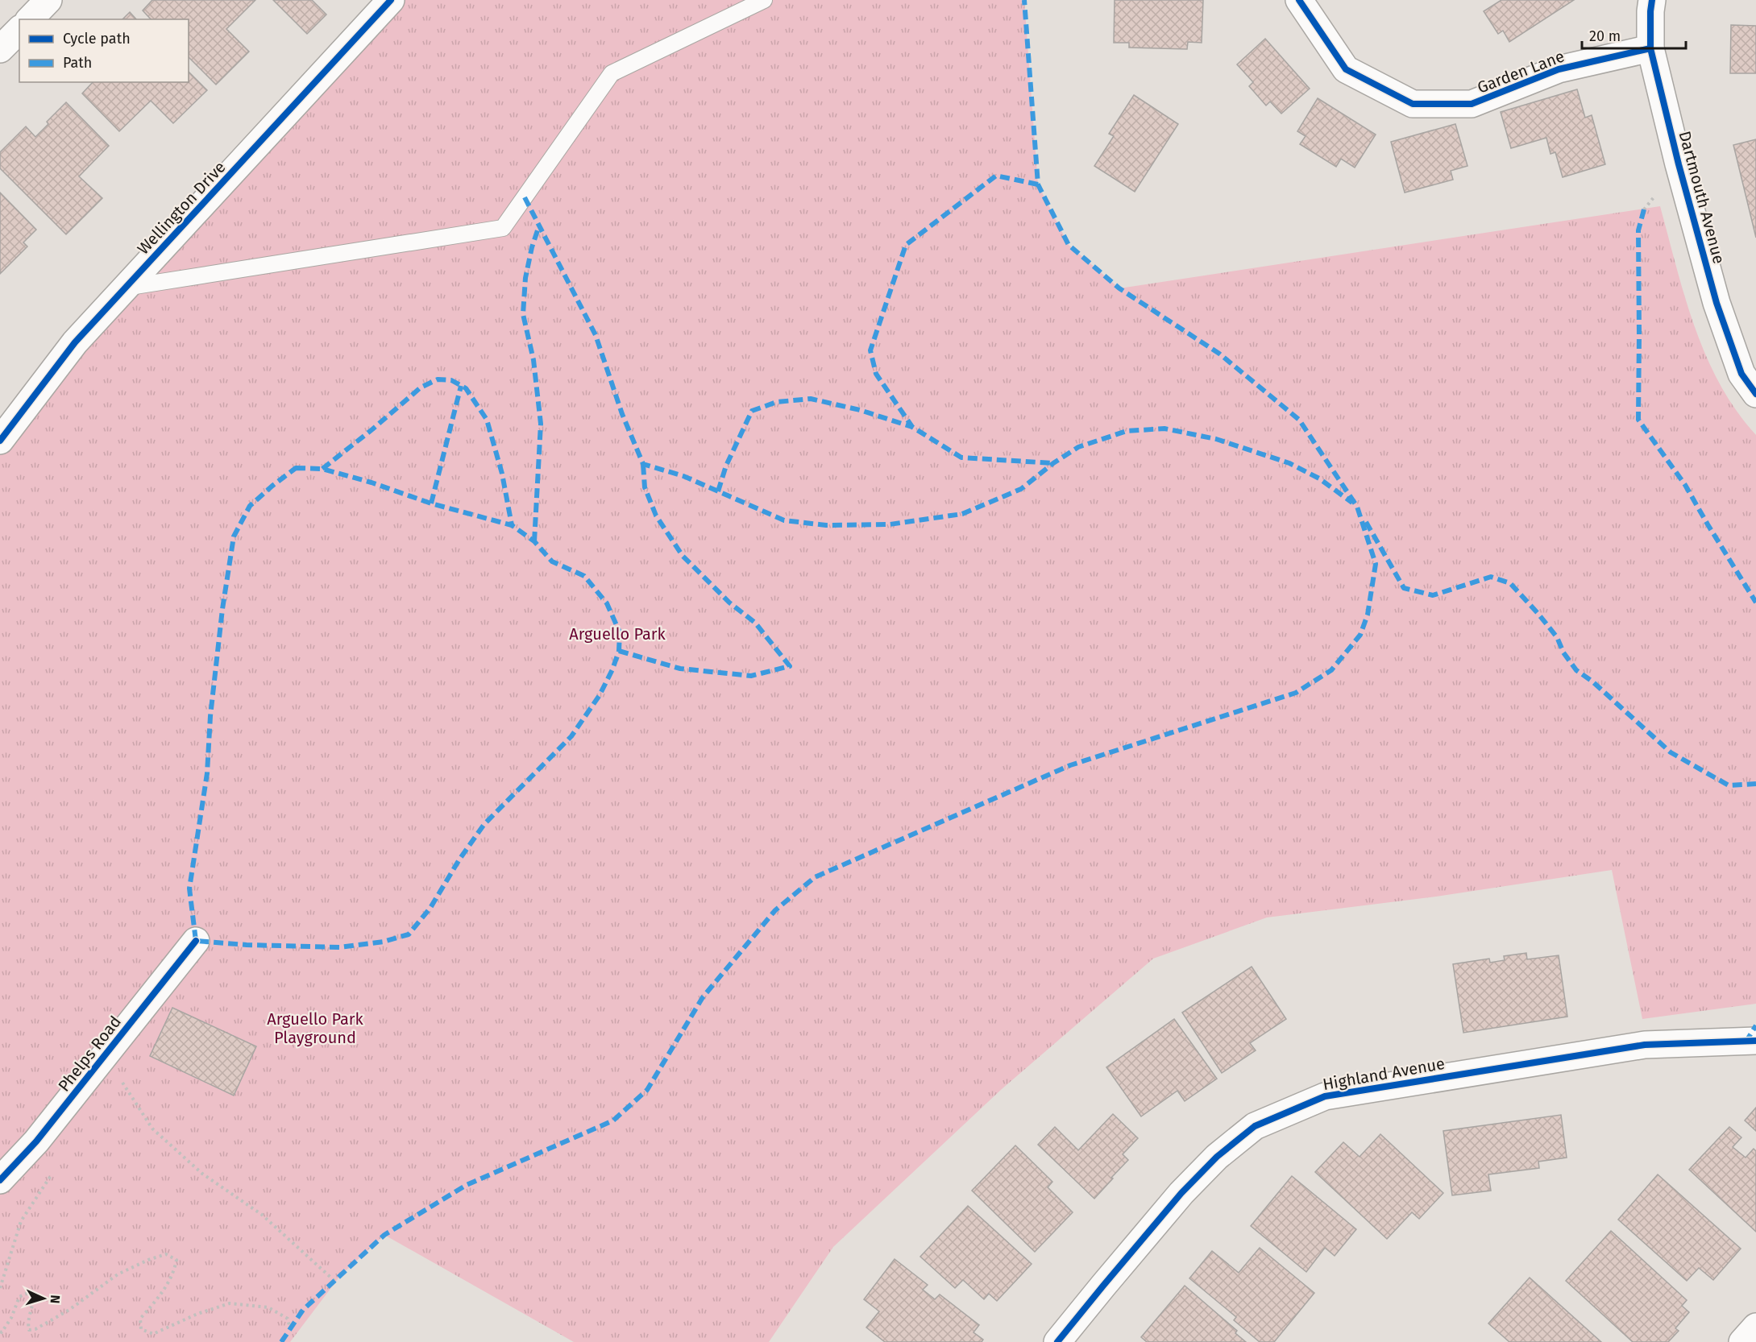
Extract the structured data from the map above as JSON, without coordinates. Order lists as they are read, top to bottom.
{
  "streets": {
    "street": [
      "Garden Lane",
      "Dartmouth Avenue",
      "Wellington Drive",
      "Phelps Road",
      "Highland Avenue"
    ]
  },
  "crossings": [
    ["Garden Lane", "Dartmouth Avenue"]
  ],
  "parks": ["Arguello Park", "Arguello Park Playground"],
  "legend": ["Cycle path", "Path"],
  "scale_bar": "20 m",
  "north": "right"
}
